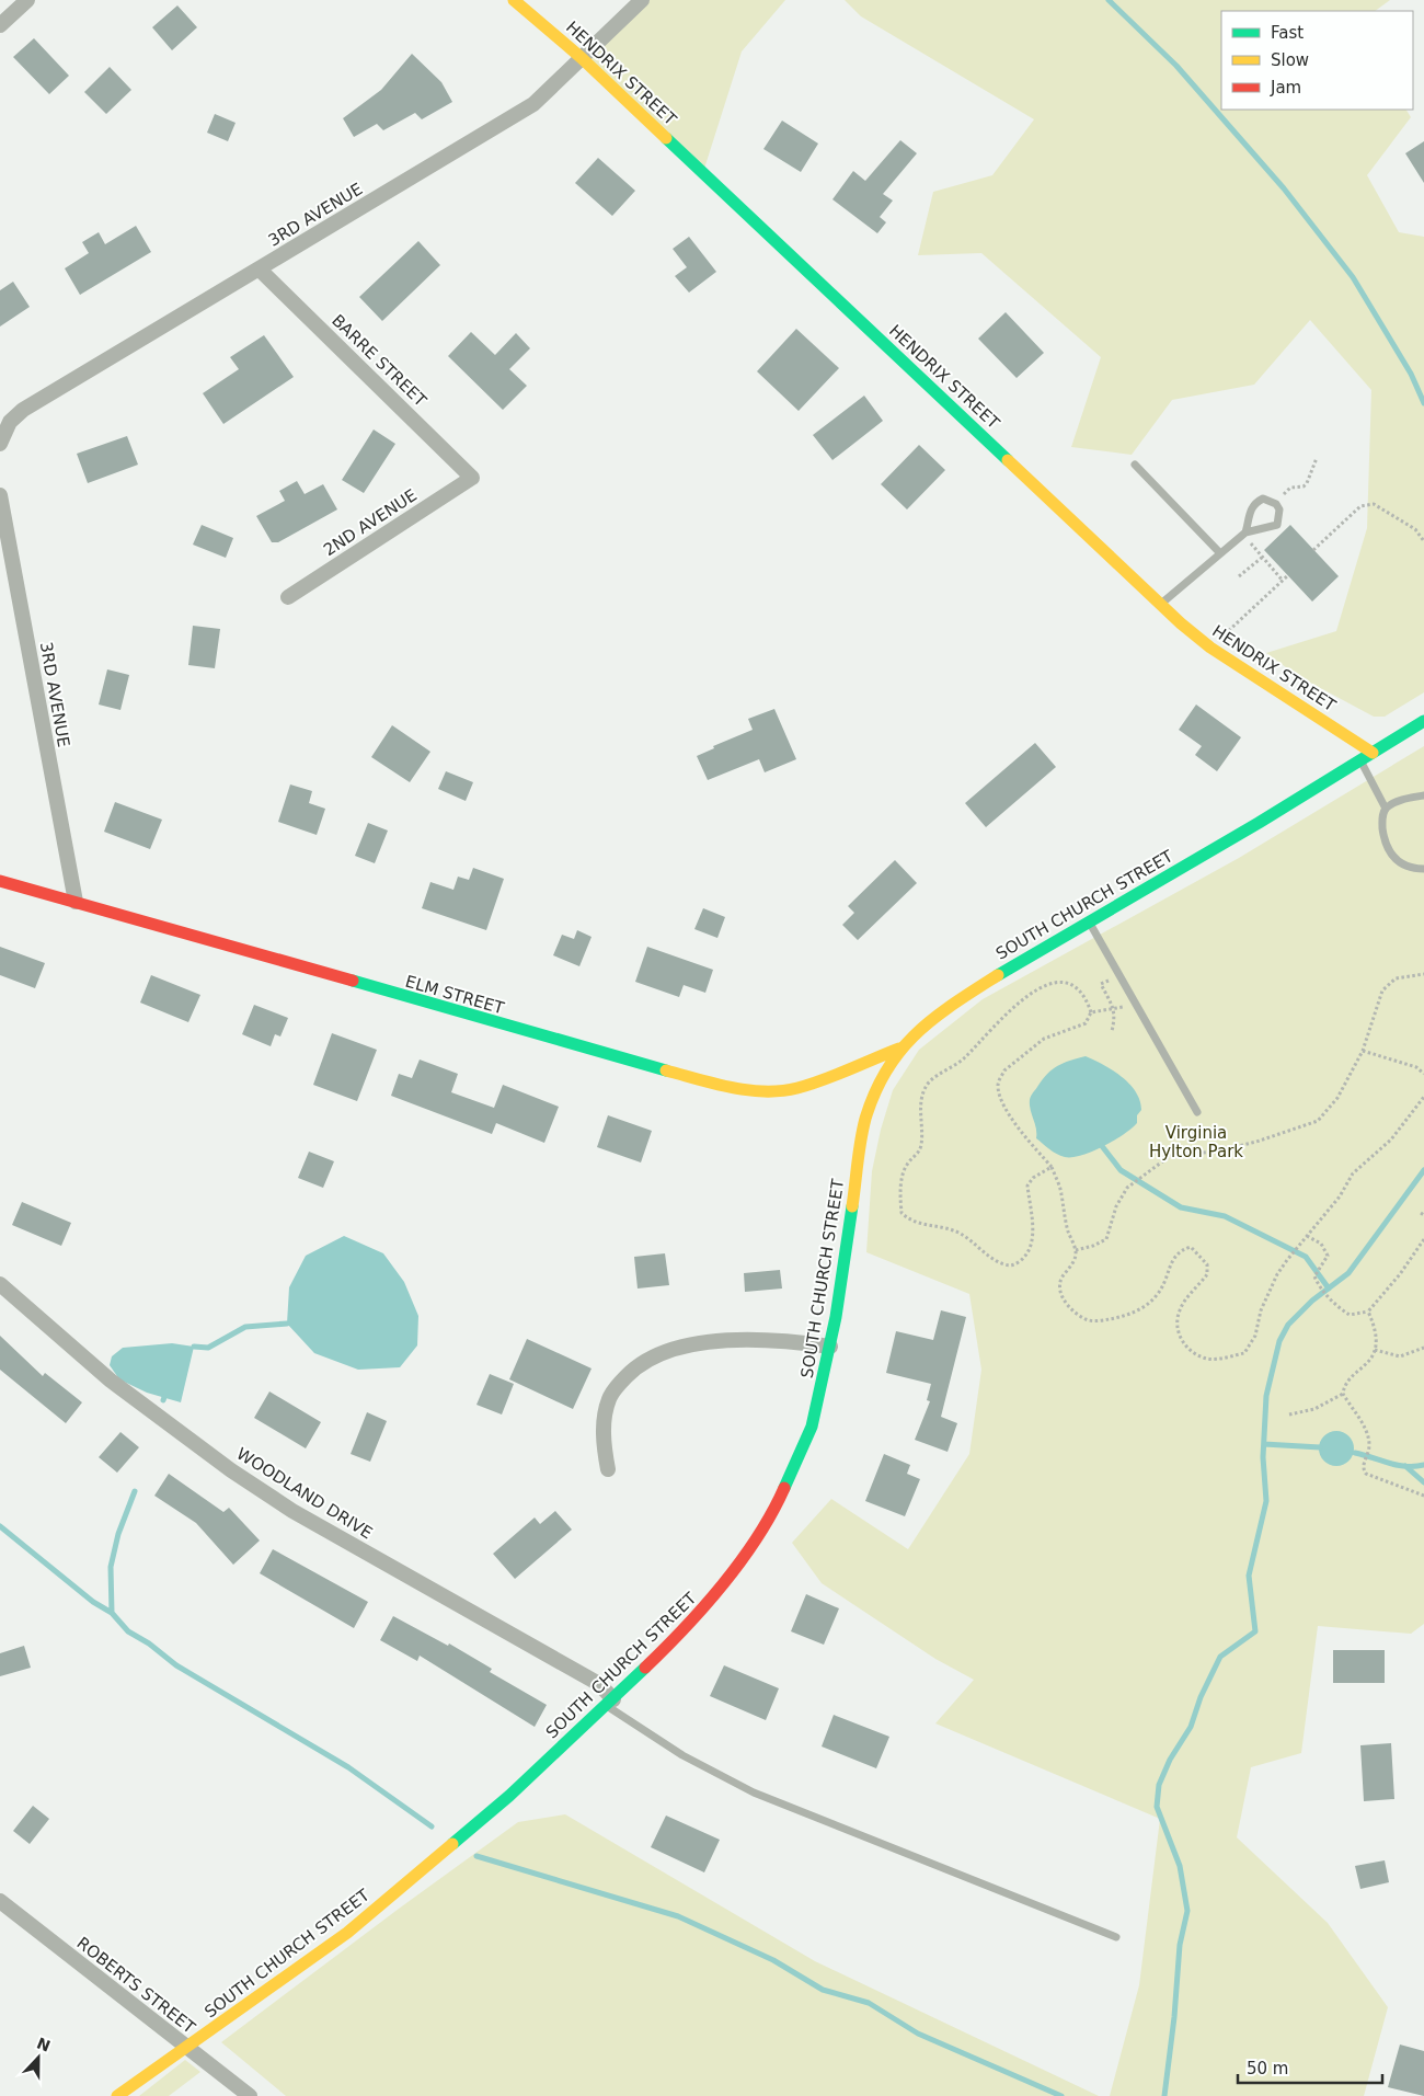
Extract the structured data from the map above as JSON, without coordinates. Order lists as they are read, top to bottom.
{
  "streets": {
    "street": [
      "HENDRIX STREET",
      "3RD AVENUE",
      "BARRE STREET",
      "2ND AVENUE",
      "SOUTH CHURCH STREET",
      "ELM STREET",
      "WOODLAND DRIVE",
      "ROBERTS STREET"
    ]
  },
  "crossings": [
    ["HENDRIX STREET", "3RD AVENUE"],
    ["HENDRIX STREET", "SOUTH CHURCH STREET"],
    ["3RD AVENUE", "BARRE STREET"],
    ["3RD AVENUE", "ELM STREET"],
    ["BARRE STREET", "2ND AVENUE"],
    ["SOUTH CHURCH STREET", "ELM STREET"],
    ["SOUTH CHURCH STREET", "WOODLAND DRIVE"],
    ["SOUTH CHURCH STREET", "ROBERTS STREET"]
  ],
  "parks": ["Virginia Hylton Park"],
  "legend": ["Fast", "Slow", "Jam"],
  "scale_bar": "50 m",
  "north": "top"
}
